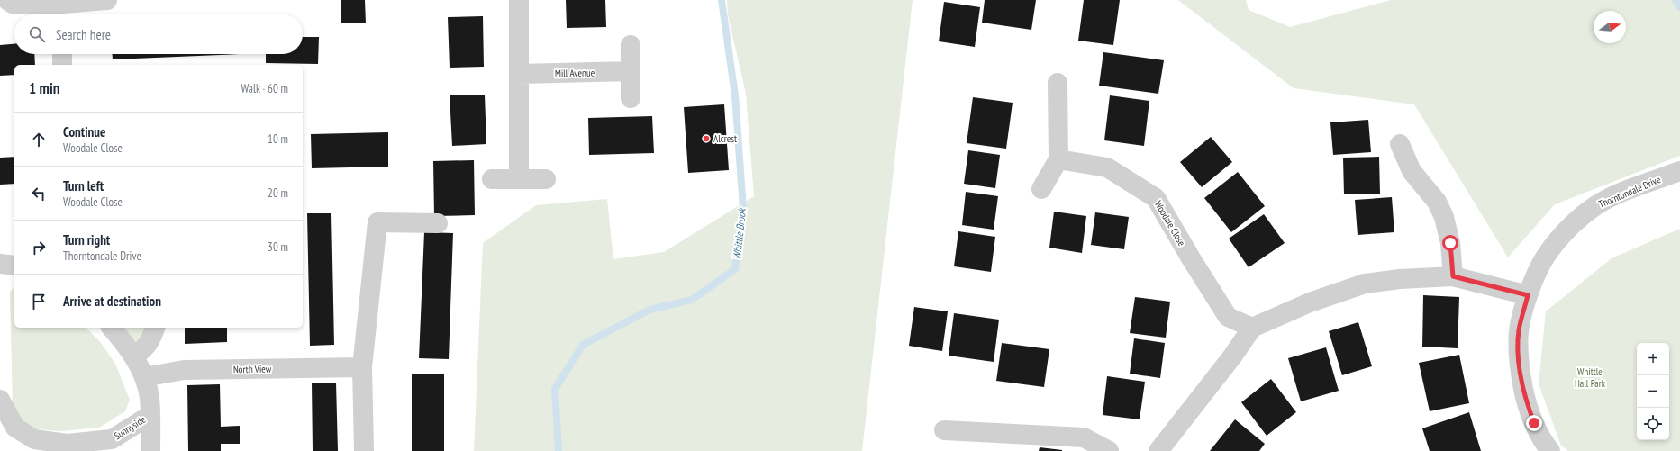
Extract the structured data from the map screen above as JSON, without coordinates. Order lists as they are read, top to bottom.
{
  "streets": {
    "street": [
      "Mill Avenue",
      "Thorntondale Drive",
      "Woodale Close",
      "North View",
      "Sunnyside"
    ]
  },
  "water": ["Whittle Brook"],
  "parks": ["Whittle Hall Park"],
  "places": ["Alcrest"],
  "north": "right",
  "page": {
    "search": "Search here",
    "heading": ["1 min", "Walk · 60 m"],
    "list": [
      ["Continue", "Woodale Close", "10 m"],
      ["Turn left", "Woodale Close", "20 m"],
      ["Turn right", "Thorntondale Drive", "30 m"],
      "Arrive at destination"
    ],
    "map_buttons": ["+", "−"]
  }
}
